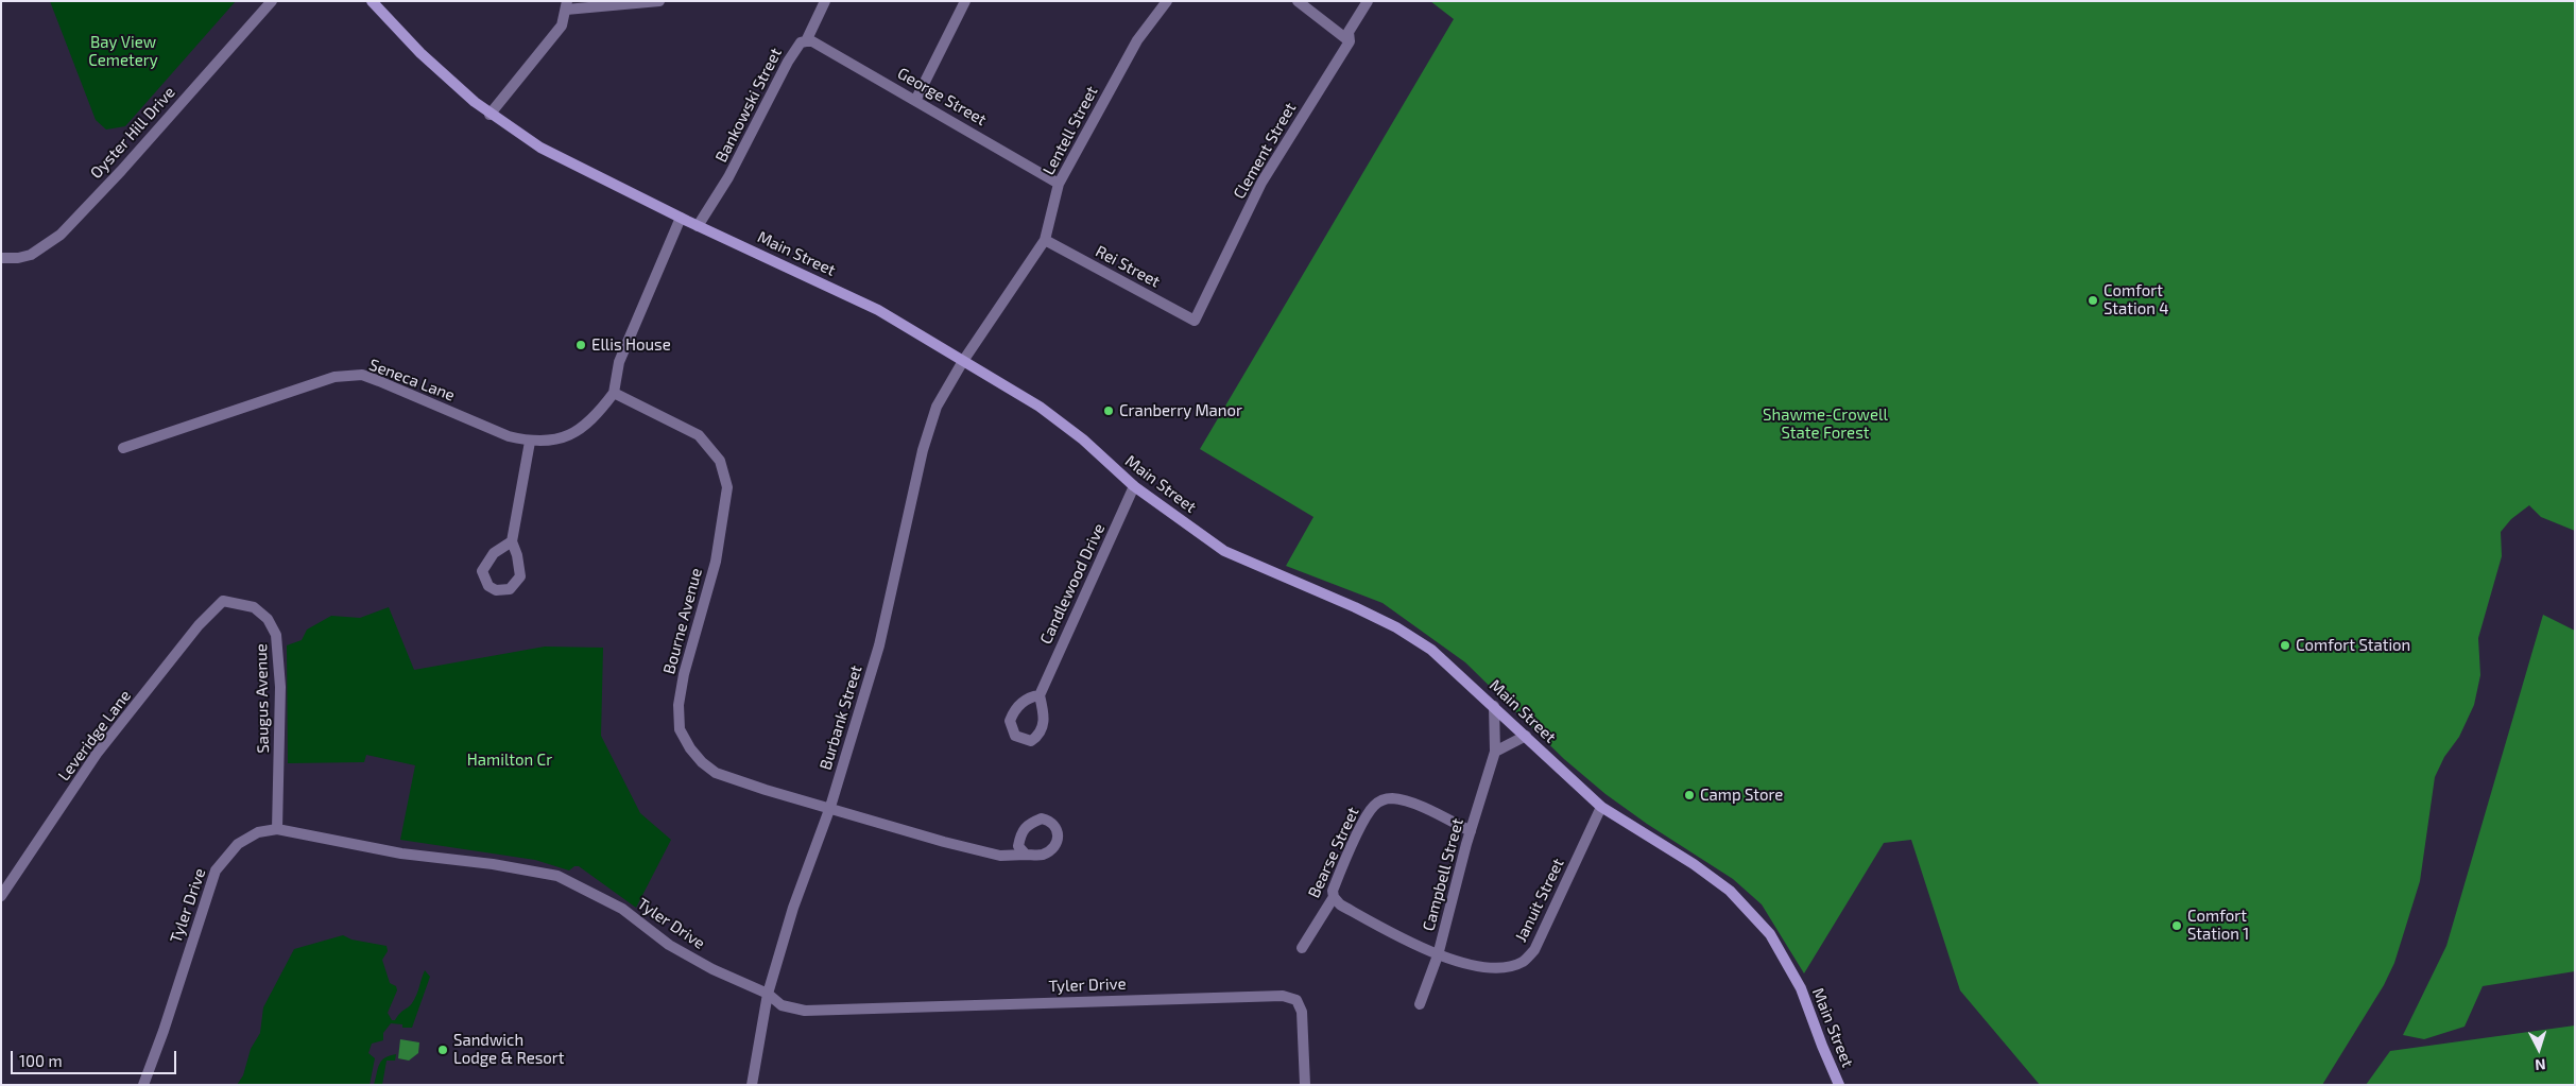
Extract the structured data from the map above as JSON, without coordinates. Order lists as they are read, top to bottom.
{
  "streets": {
    "main road": ["Main Street"],
    "street": [
      "George Street",
      "Bankowski Street",
      "Lentell Street",
      "Oyster Hill Drive",
      "Clement Street",
      "Rei Street",
      "Seneca Lane",
      "Candlewood Drive",
      "Bourne Avenue",
      "Saugus Avenue",
      "Burbank Street",
      "Leveridge Lane",
      "Bearse Street",
      "Campbell Street",
      "Januit Street",
      "Tyler Drive"
    ]
  },
  "crossings": [
    ["George Street", "Bankowski Street"],
    ["George Street", "Lentell Street"],
    ["Bankowski Street", "Main Street"],
    ["Lentell Street", "Main Street"],
    ["Lentell Street", "Rei Street"],
    ["Lentell Street", "Burbank Street"],
    ["Clement Street", "Rei Street"],
    ["Main Street", "Candlewood Drive"],
    ["Main Street", "Burbank Street"],
    ["Main Street", "Campbell Street"],
    ["Main Street", "Januit Street"],
    ["Seneca Lane", "Bourne Avenue"],
    ["Bourne Avenue", "Burbank Street"],
    ["Saugus Avenue", "Leveridge Lane"],
    ["Saugus Avenue", "Tyler Drive"],
    ["Burbank Street", "Tyler Drive"],
    ["Bearse Street", "Campbell Street"],
    ["Bearse Street", "Januit Street"],
    ["Campbell Street", "Januit Street"]
  ],
  "parks": ["Bay View Cemetery", "Shawme-Crowell State Forest", "Hamilton Cr"],
  "places": [
    "Comfort Station 4",
    "Ellis House",
    "Cranberry Manor",
    "Comfort Station",
    "Camp Store",
    "Comfort Station 1",
    "Sandwich Lodge & Resort"
  ],
  "scale_bar": "100 m",
  "north": "bottom"
}
